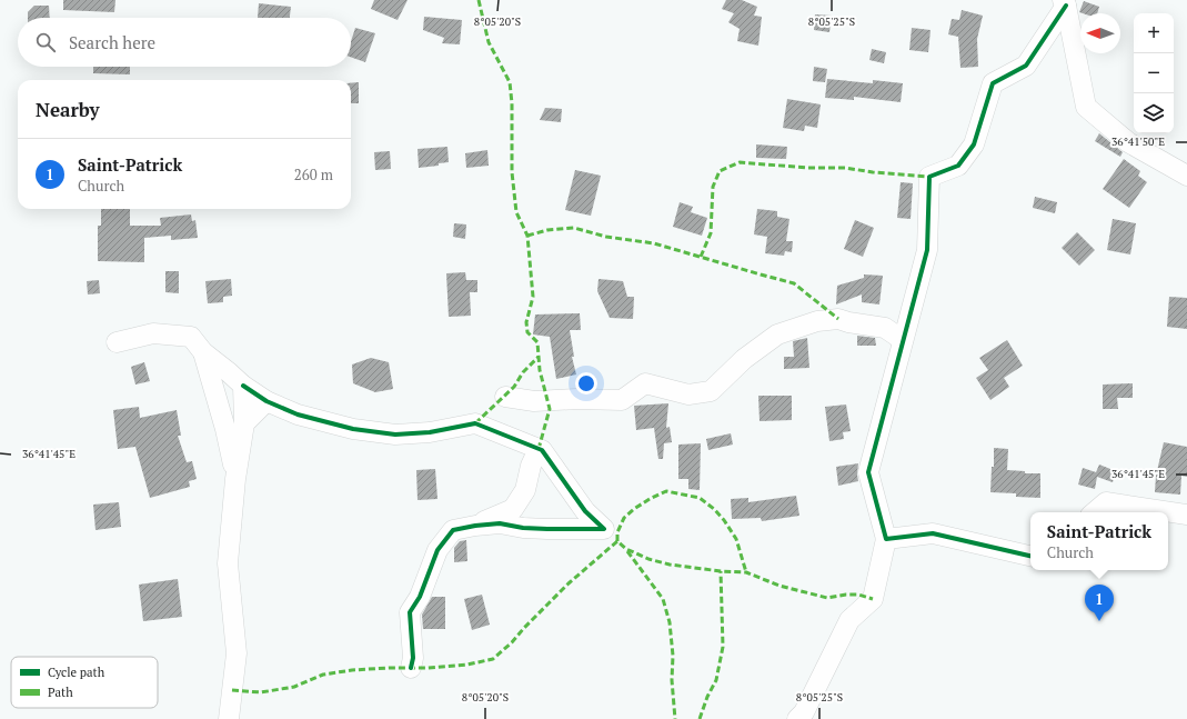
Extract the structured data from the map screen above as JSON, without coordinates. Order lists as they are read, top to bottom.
{
  "legend": ["Cycle path", "Path"],
  "north": "left",
  "page": {
    "map_buttons": ["+", "−"],
    "search": "Search here",
    "heading": "Nearby",
    "list": [
      {
        "mark": "1",
        "name": "Saint-Patrick",
        "note": "Church",
        "value": "260 m"
      }
    ],
    "popup": ["Saint-Patrick", "Church"],
    "pins": "1"
  },
  "coordinates": [
    "8°05'20\"S",
    "8°05'25\"S",
    "36°41'50\"E",
    "36°41'45\"E"
  ]
}
